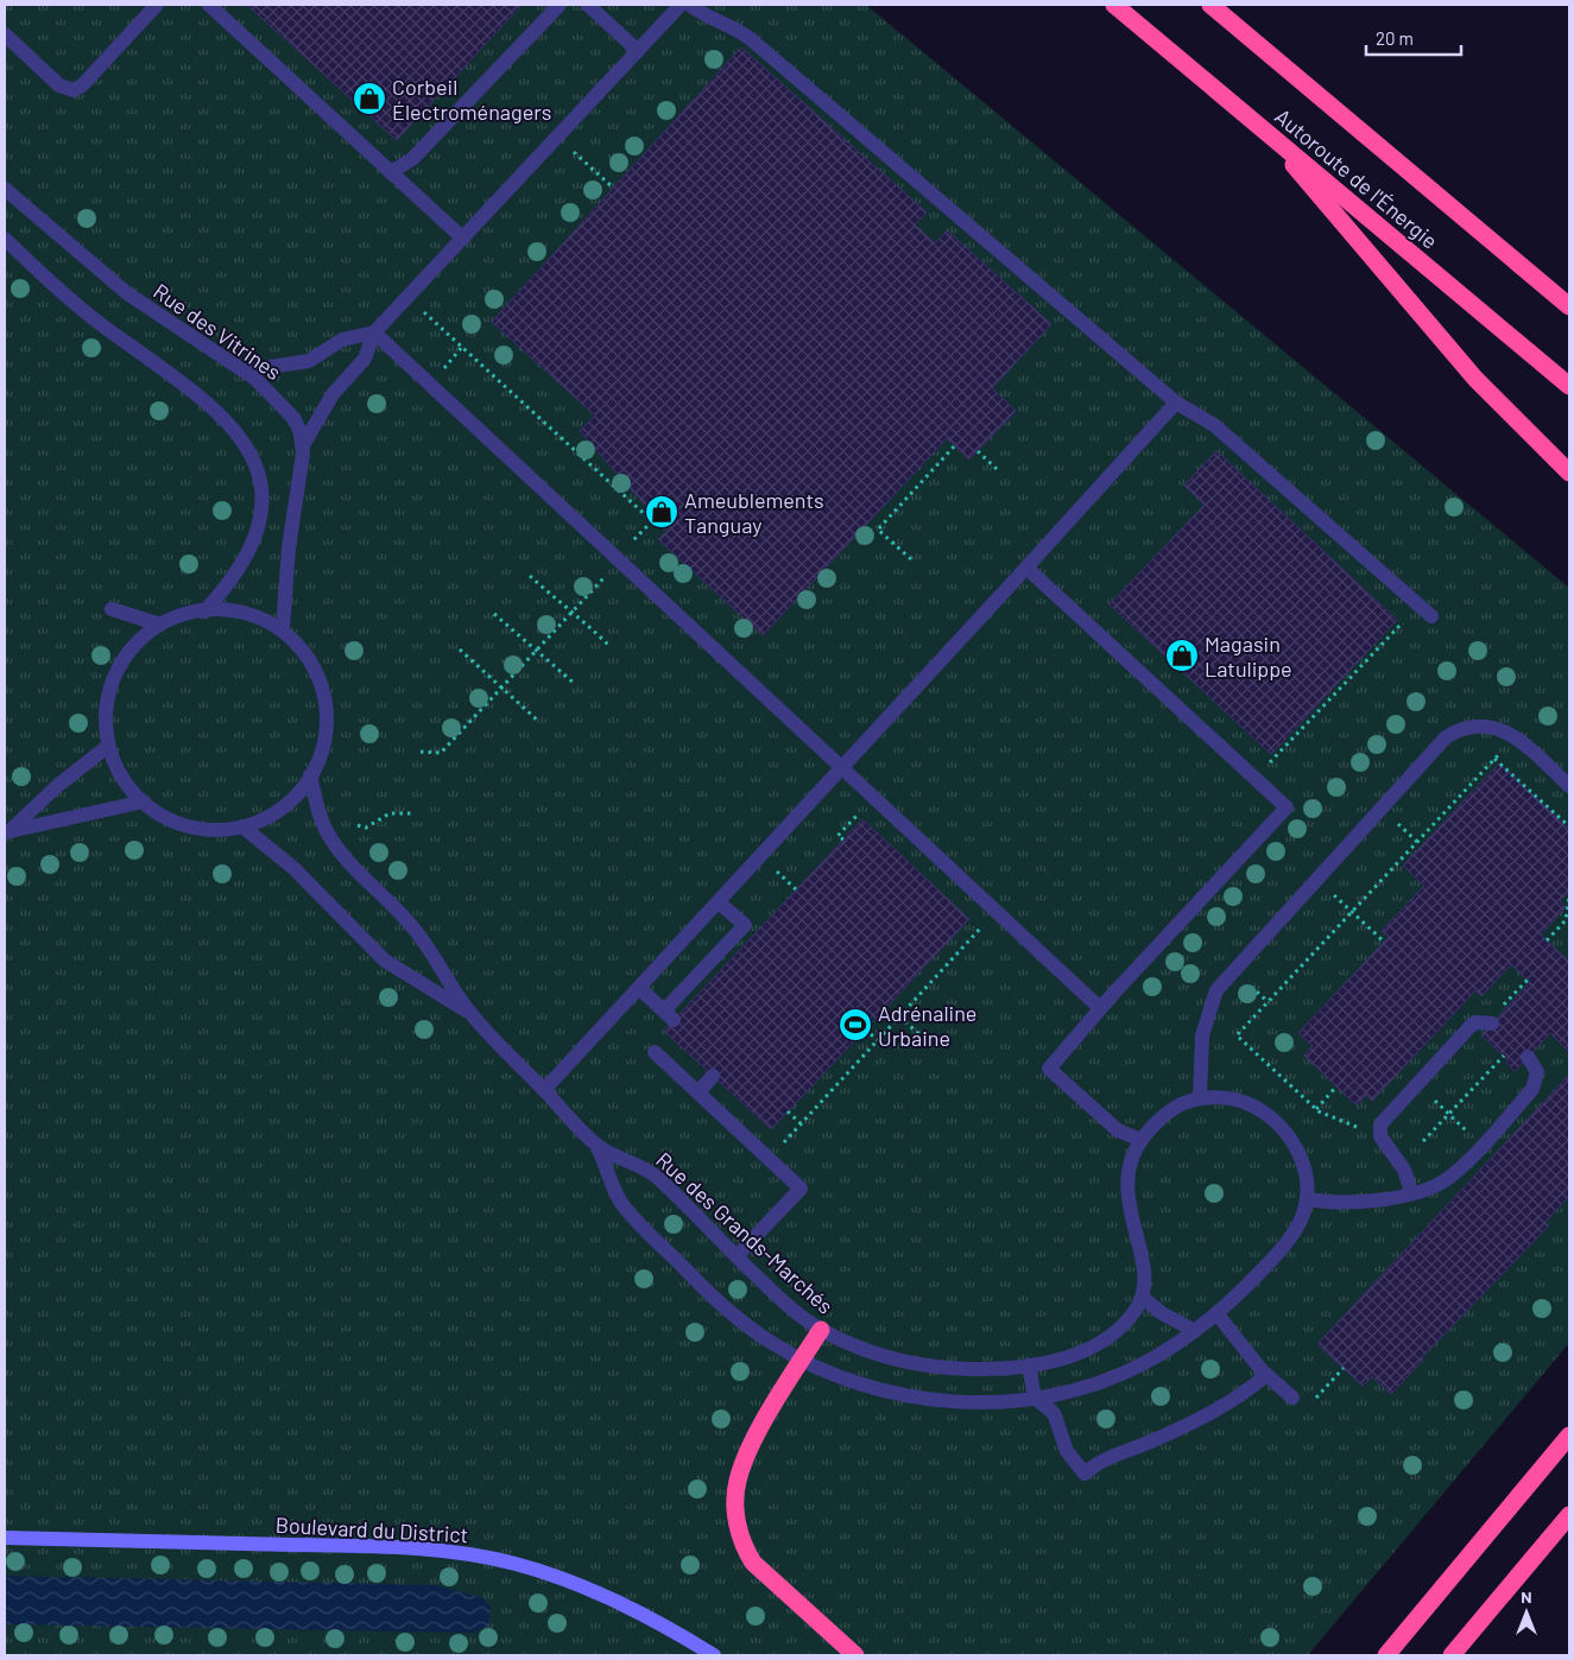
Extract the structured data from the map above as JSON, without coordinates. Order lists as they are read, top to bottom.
{
  "streets": {
    "highway": ["Autoroute de l'Énergie"],
    "street": ["Rue des Vitrines", "Rue des Grands-Marchés", "Boulevard du District"]
  },
  "places": {
    "shop": ["Corbeil Électroménagers", "Ameublements Tanguay", "Magasin Latulippe"],
    "sports": ["Adrénaline Urbaine"]
  },
  "scale_bar": "20 m",
  "north": "top"
}
